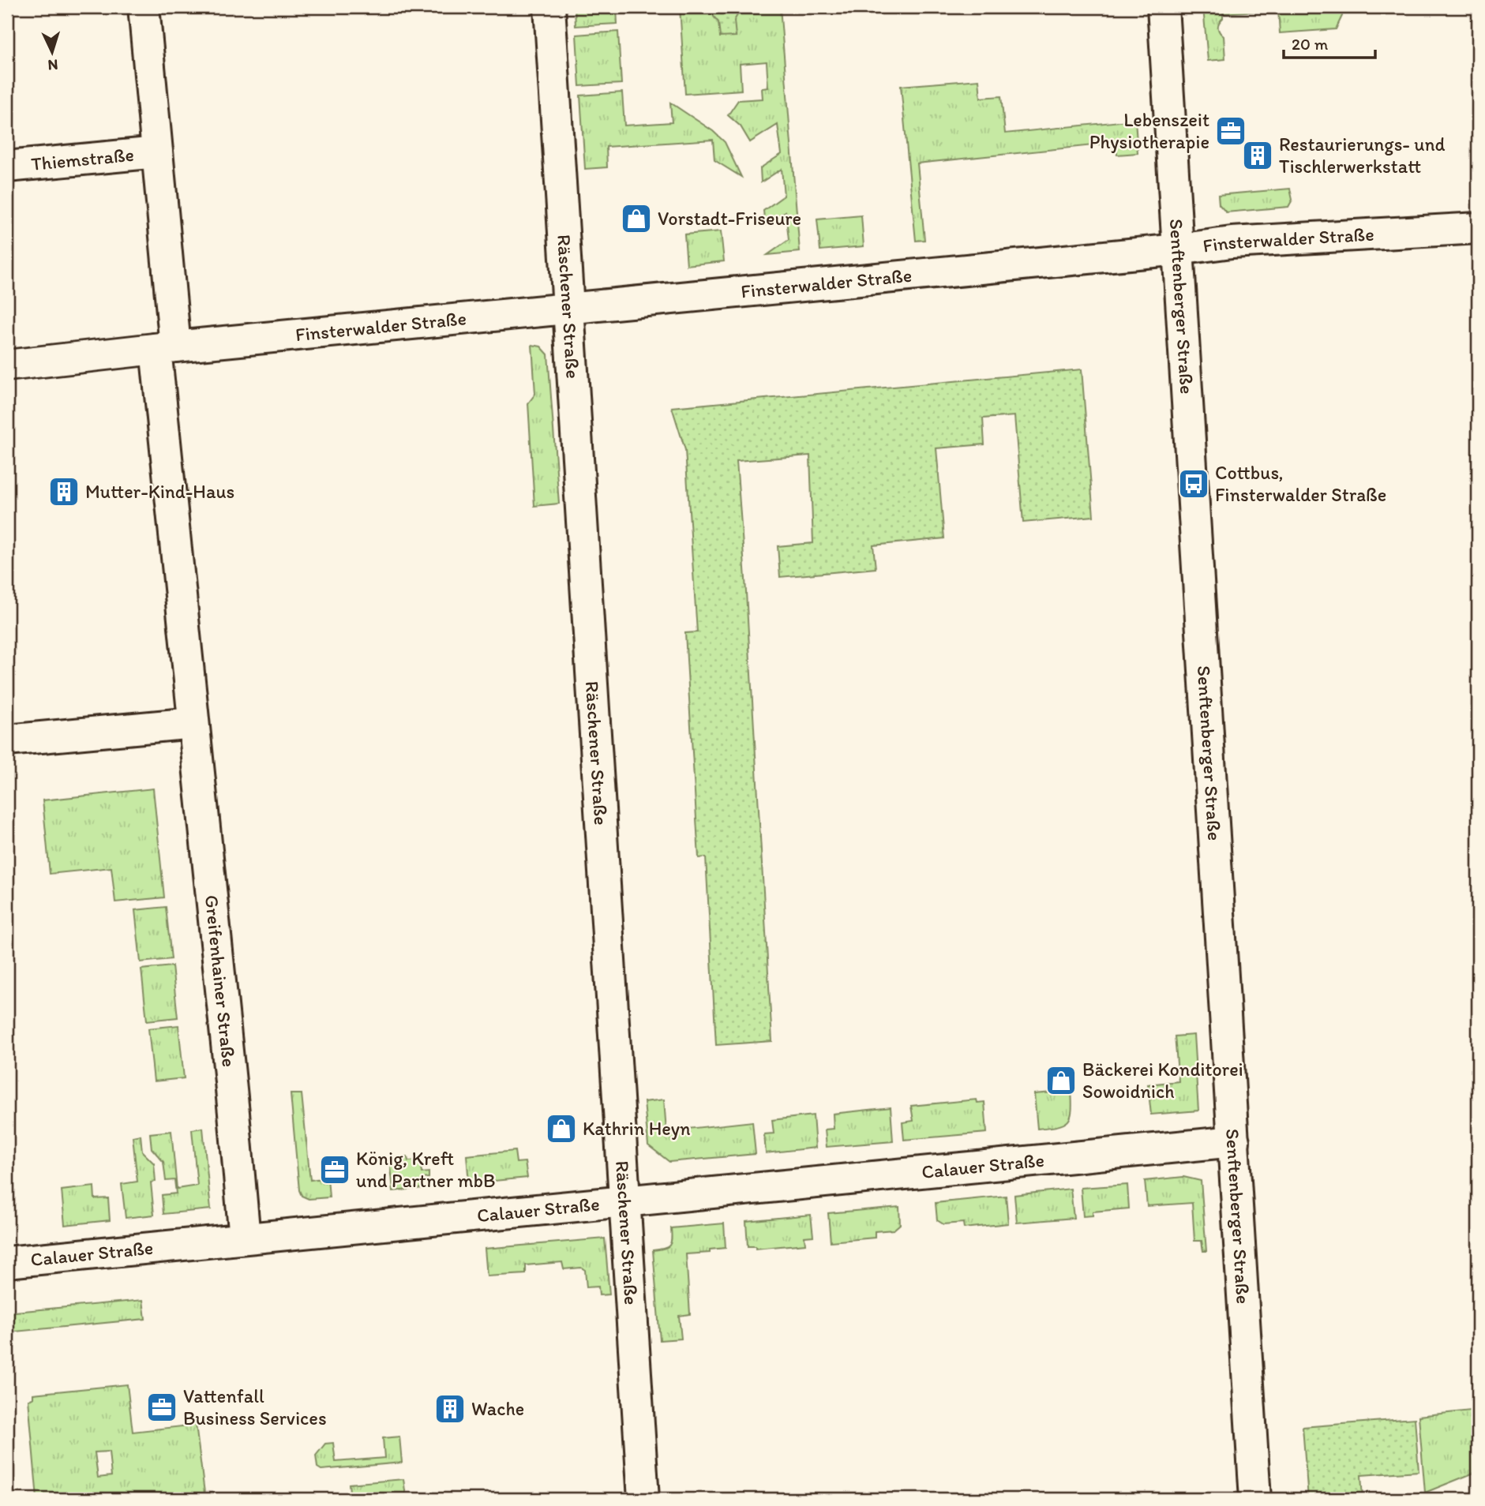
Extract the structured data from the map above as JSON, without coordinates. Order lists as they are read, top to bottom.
{
  "streets": {
    "street": [
      "Thiemstraße",
      "Finsterwalder Straße",
      "Räschener Straße",
      "Senftenberger Straße",
      "Greifenhainer Straße",
      "Calauer Straße"
    ]
  },
  "crossings": [
    ["Finsterwalder Straße", "Räschener Straße"],
    ["Finsterwalder Straße", "Senftenberger Straße"],
    ["Finsterwalder Straße", "Greifenhainer Straße"],
    ["Räschener Straße", "Calauer Straße"],
    ["Senftenberger Straße", "Calauer Straße"],
    ["Greifenhainer Straße", "Calauer Straße"]
  ],
  "places": {
    "office": ["Lebenszeit Physiotherapie", "König, Kreft und Partner mbB", "Vattenfall Business Services"],
    "building": ["Restaurierungs- und Tischlerwerkstatt", "Mutter-Kind-Haus", "Wache"],
    "shop": ["Vorstadt-Friseure", "Bäckerei Konditorei Sowoidnich", "Kathrin Heyn"],
    "bus stop": ["Cottbus, Finsterwalder Straße"]
  },
  "scale_bar": "20 m",
  "north": "bottom"
}
